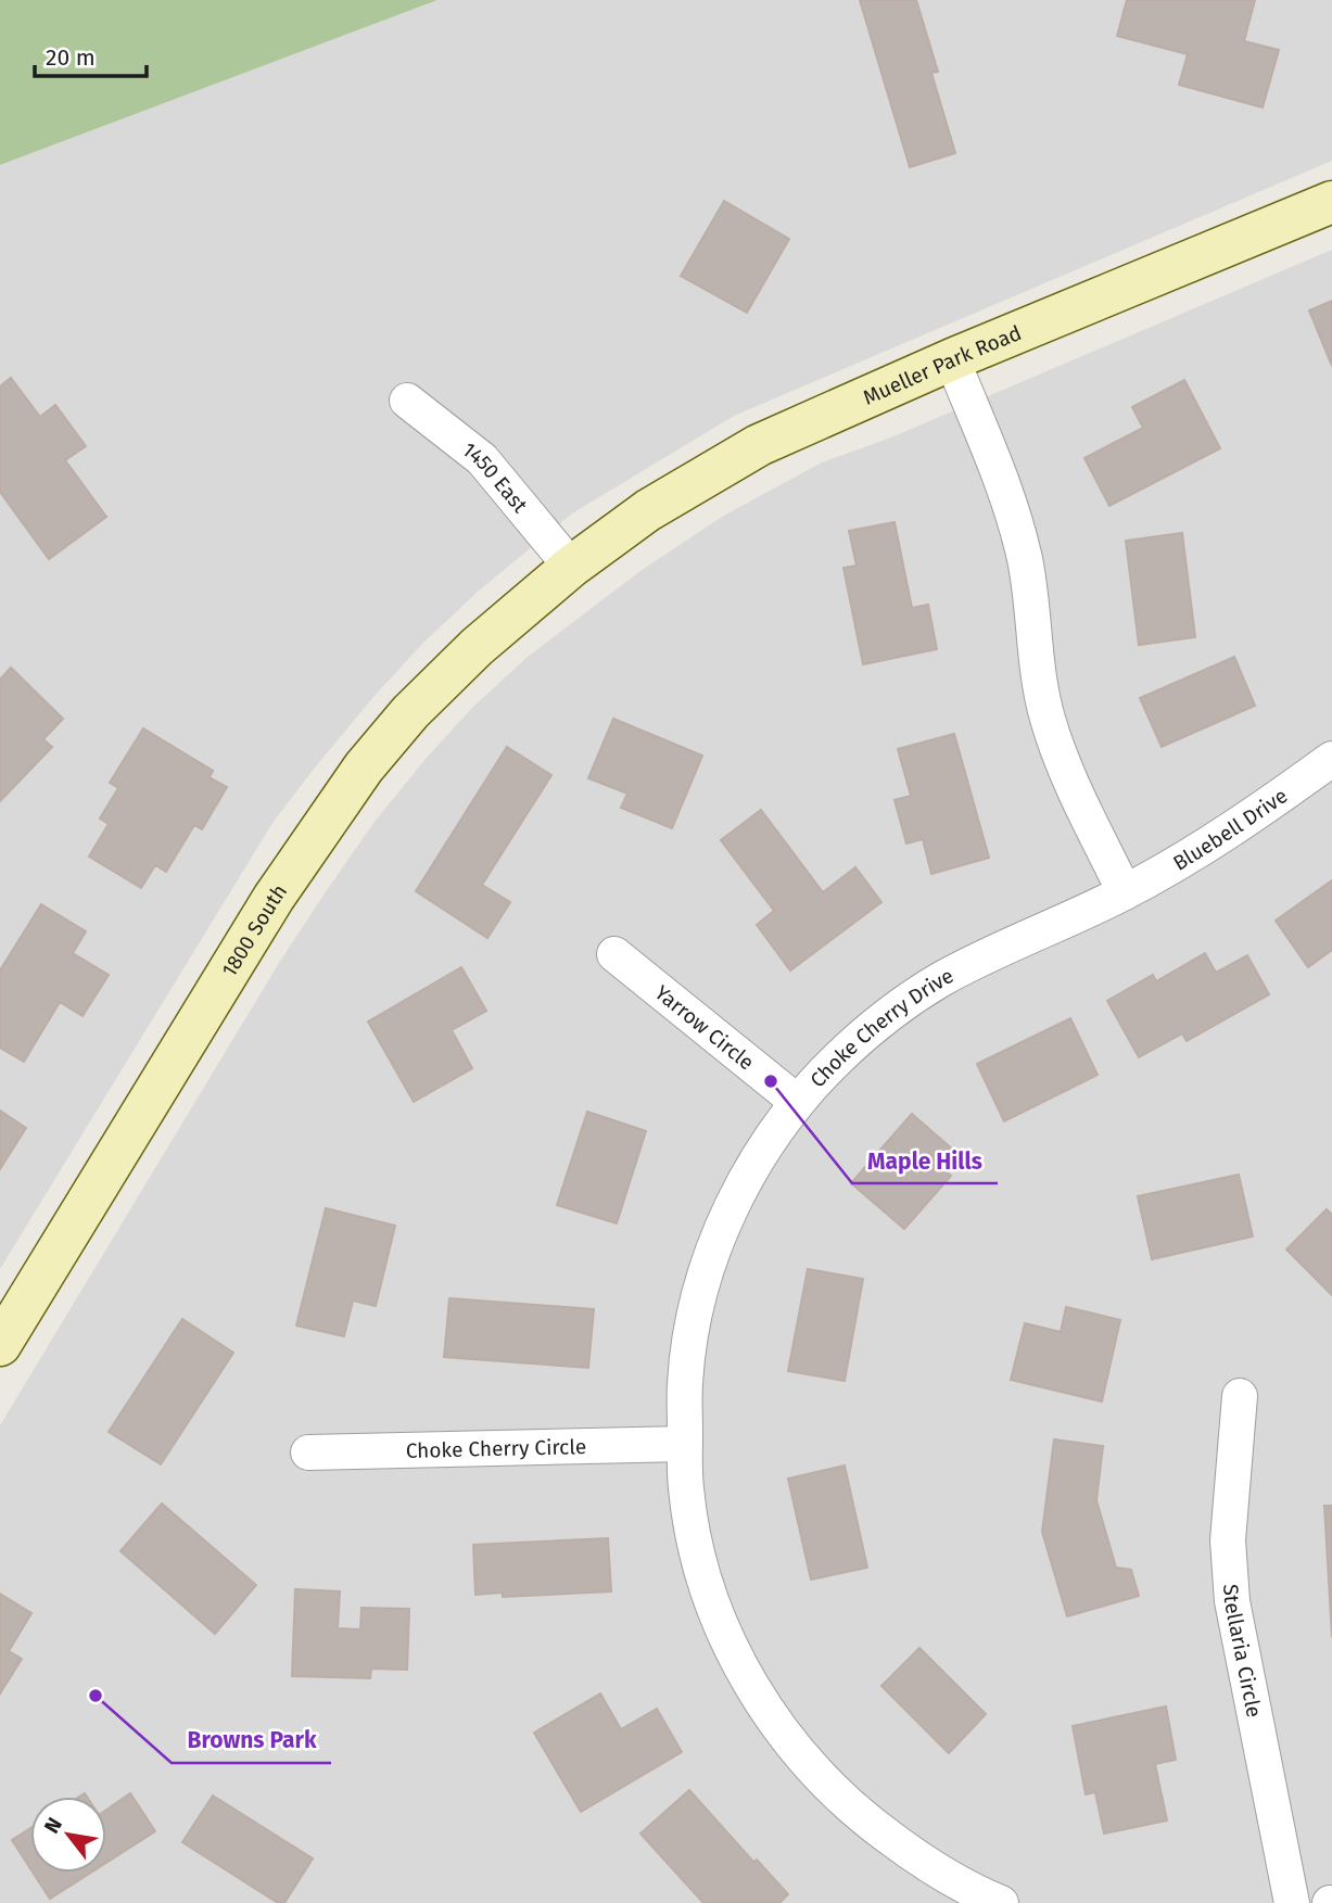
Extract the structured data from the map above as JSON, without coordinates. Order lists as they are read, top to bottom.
{
  "streets": {
    "main road": ["Mueller Park Road", "1800 South"],
    "street": [
      "1450 East",
      "Bluebell Drive",
      "Yarrow Circle",
      "Choke Cherry Drive",
      "Choke Cherry Circle",
      "Stellaria Circle"
    ]
  },
  "crossings": [
    ["Mueller Park Road", "1450 East"],
    ["Mueller Park Road", "1800 South"],
    ["1450 East", "1800 South"],
    ["Bluebell Drive", "Choke Cherry Drive"],
    ["Yarrow Circle", "Choke Cherry Drive"],
    ["Choke Cherry Drive", "Choke Cherry Circle"]
  ],
  "places": ["Maple Hills", "Browns Park"],
  "scale_bar": "20 m",
  "north": "top left"
}
